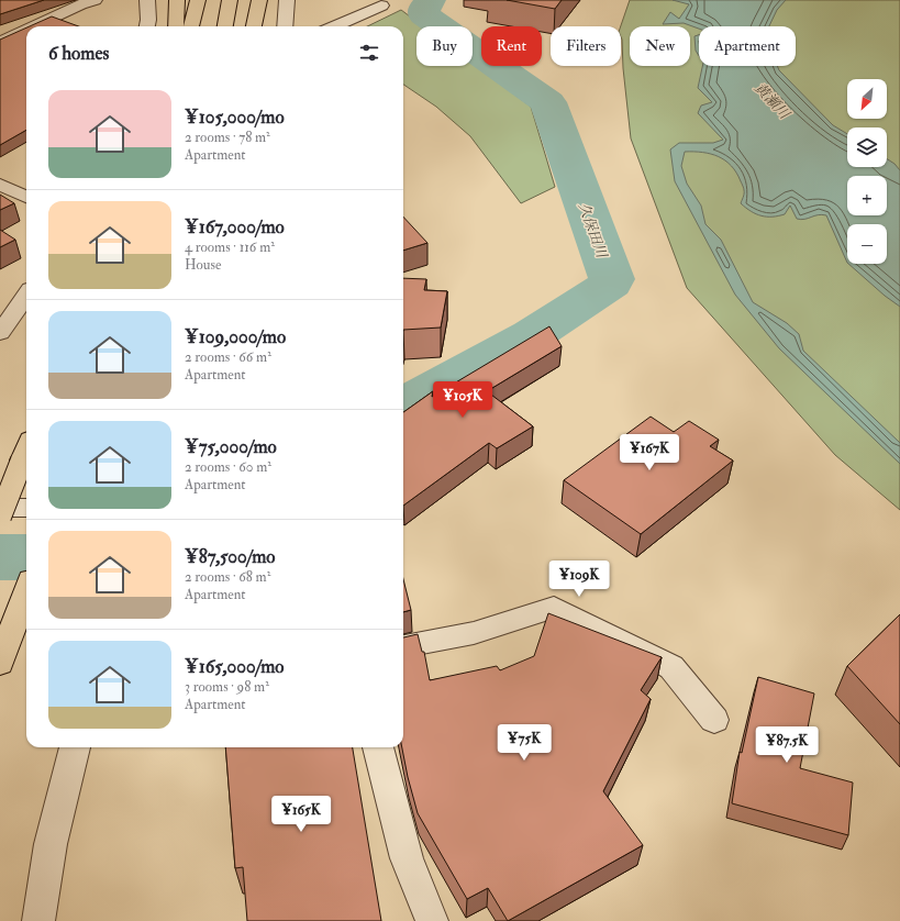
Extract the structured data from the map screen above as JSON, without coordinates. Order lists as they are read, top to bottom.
{
  "water": ["黄瀬川", "久保田川"],
  "north": "bottom left",
  "page": {
    "chip": [
      "Buy",
      "Rent",
      "Filters",
      "New",
      "Apartment"
    ],
    "heading": "6 homes",
    "map_buttons": ["+", "−"],
    "list": [
      {
        "name": "¥105,000/mo",
        "note": "2 rooms · 78 m² · Apartment"
      },
      {
        "name": "¥167,000/mo",
        "note": "4 rooms · 116 m² · House"
      },
      {
        "name": "¥109,000/mo",
        "note": "2 rooms · 66 m² · Apartment"
      },
      {
        "name": "¥75,000/mo",
        "note": "2 rooms · 60 m² · Apartment"
      },
      {
        "name": "¥87,500/mo",
        "note": "2 rooms · 68 m² · Apartment"
      },
      {
        "name": "¥165,000/mo",
        "note": "3 rooms · 98 m² · Apartment"
      }
    ],
    "price": [
      "¥105K",
      "¥167K",
      "¥109K",
      "¥75K",
      "¥87.5K",
      "¥165K"
    ]
  }
}
